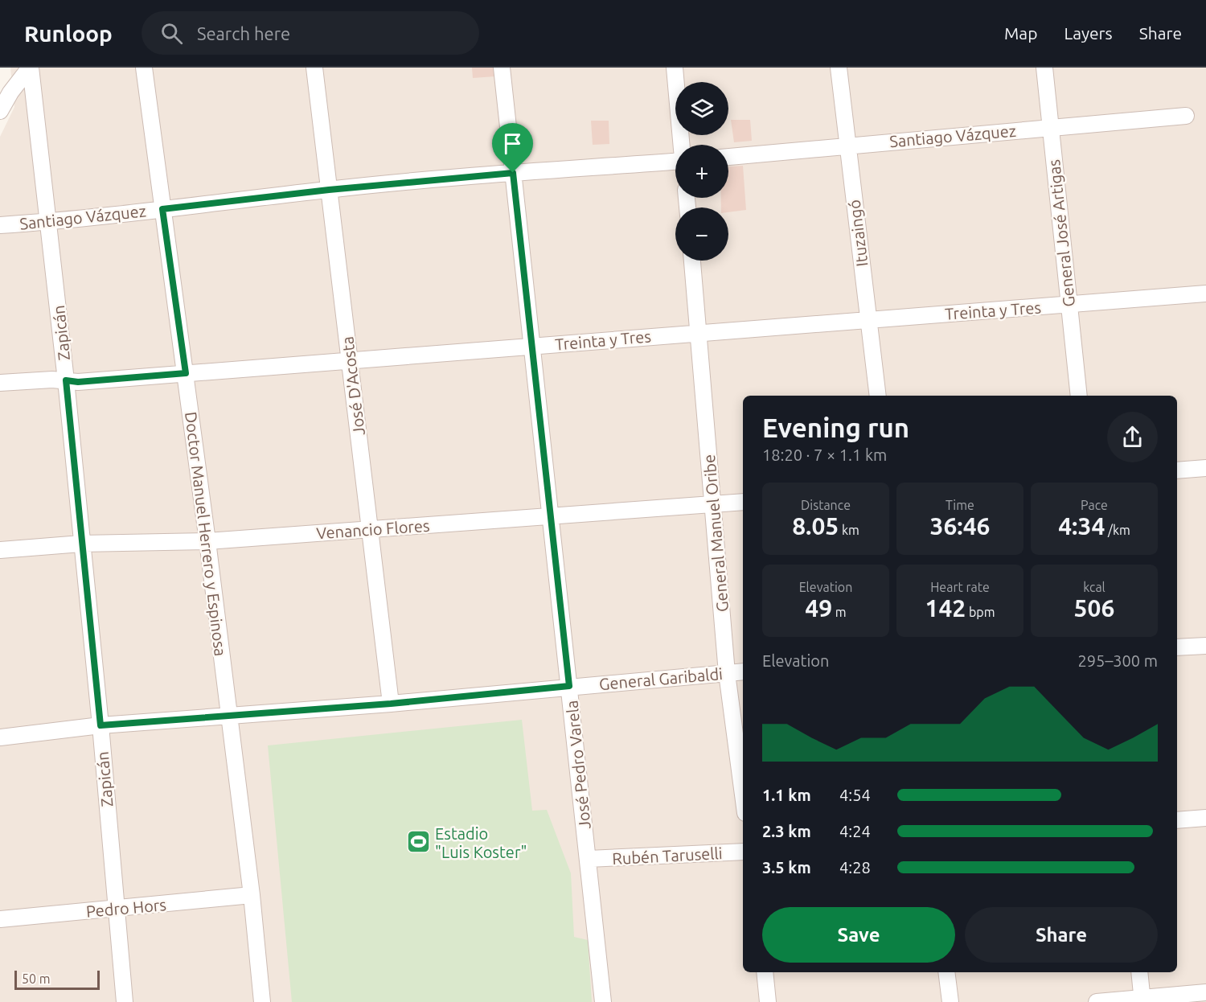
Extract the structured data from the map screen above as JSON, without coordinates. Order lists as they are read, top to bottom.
{
  "streets": {
    "street": [
      "Santiago Vázquez",
      "Ituzaingó",
      "General José Artigas",
      "Treinta y Tres",
      "Zapicán",
      "José D'Acosta",
      "Venancio Flores",
      "General Manuel Oribe",
      "Doctor Manuel Herrero y Espinosa",
      "General Garibaldi",
      "José Pedro Varela",
      "Rubén Taruselli",
      "Pedro Hors"
    ]
  },
  "crossings": [
    ["Santiago Vázquez", "Ituzaingó"],
    ["Santiago Vázquez", "General José Artigas"],
    ["Santiago Vázquez", "Zapicán"],
    ["Santiago Vázquez", "José D'Acosta"],
    ["Santiago Vázquez", "Doctor Manuel Herrero y Espinosa"],
    ["Santiago Vázquez", "José Pedro Varela"],
    ["Ituzaingó", "Treinta y Tres"],
    ["General José Artigas", "Treinta y Tres"],
    ["Treinta y Tres", "Zapicán"],
    ["Treinta y Tres", "José D'Acosta"],
    ["Treinta y Tres", "General Manuel Oribe"],
    ["Treinta y Tres", "Doctor Manuel Herrero y Espinosa"],
    ["Treinta y Tres", "José Pedro Varela"],
    ["Zapicán", "Venancio Flores"],
    ["Zapicán", "General Garibaldi"],
    ["Zapicán", "Pedro Hors"],
    ["José D'Acosta", "Venancio Flores"],
    ["José D'Acosta", "General Garibaldi"],
    ["Venancio Flores", "General Manuel Oribe"],
    ["Venancio Flores", "Doctor Manuel Herrero y Espinosa"],
    ["Venancio Flores", "José Pedro Varela"],
    ["General Manuel Oribe", "General Garibaldi"],
    ["Doctor Manuel Herrero y Espinosa", "General Garibaldi"],
    ["Doctor Manuel Herrero y Espinosa", "Pedro Hors"],
    ["General Garibaldi", "José Pedro Varela"],
    ["José Pedro Varela", "Rubén Taruselli"]
  ],
  "places": {
    "sports": ["Estadio \"Luis Koster\""]
  },
  "scale_bar": "50 m",
  "page": {
    "header": "Runloop",
    "search": "Search here",
    "nav": ["Map", "Layers", "Share"],
    "map_buttons": ["+", "−"],
    "heading": ["Evening run", "18:20 · 7 × 1.1 km"],
    "stats": [
      ["Distance", "8.05 km"],
      ["Time", "36:46"],
      ["Pace", "4:34 /km"],
      ["Elevation", "49 m"],
      ["Heart rate", "142 bpm"],
      ["kcal", "506"]
    ],
    "chart": ["Elevation", "295–300 m"],
    "list": [
      {
        "name": "1.1 km",
        "note": "4:54"
      },
      {
        "name": "2.3 km",
        "note": "4:24"
      },
      {
        "name": "3.5 km",
        "note": "4:28"
      }
    ],
    "buttons": ["Save", "Share"],
    "scale": "50 m"
  }
}
